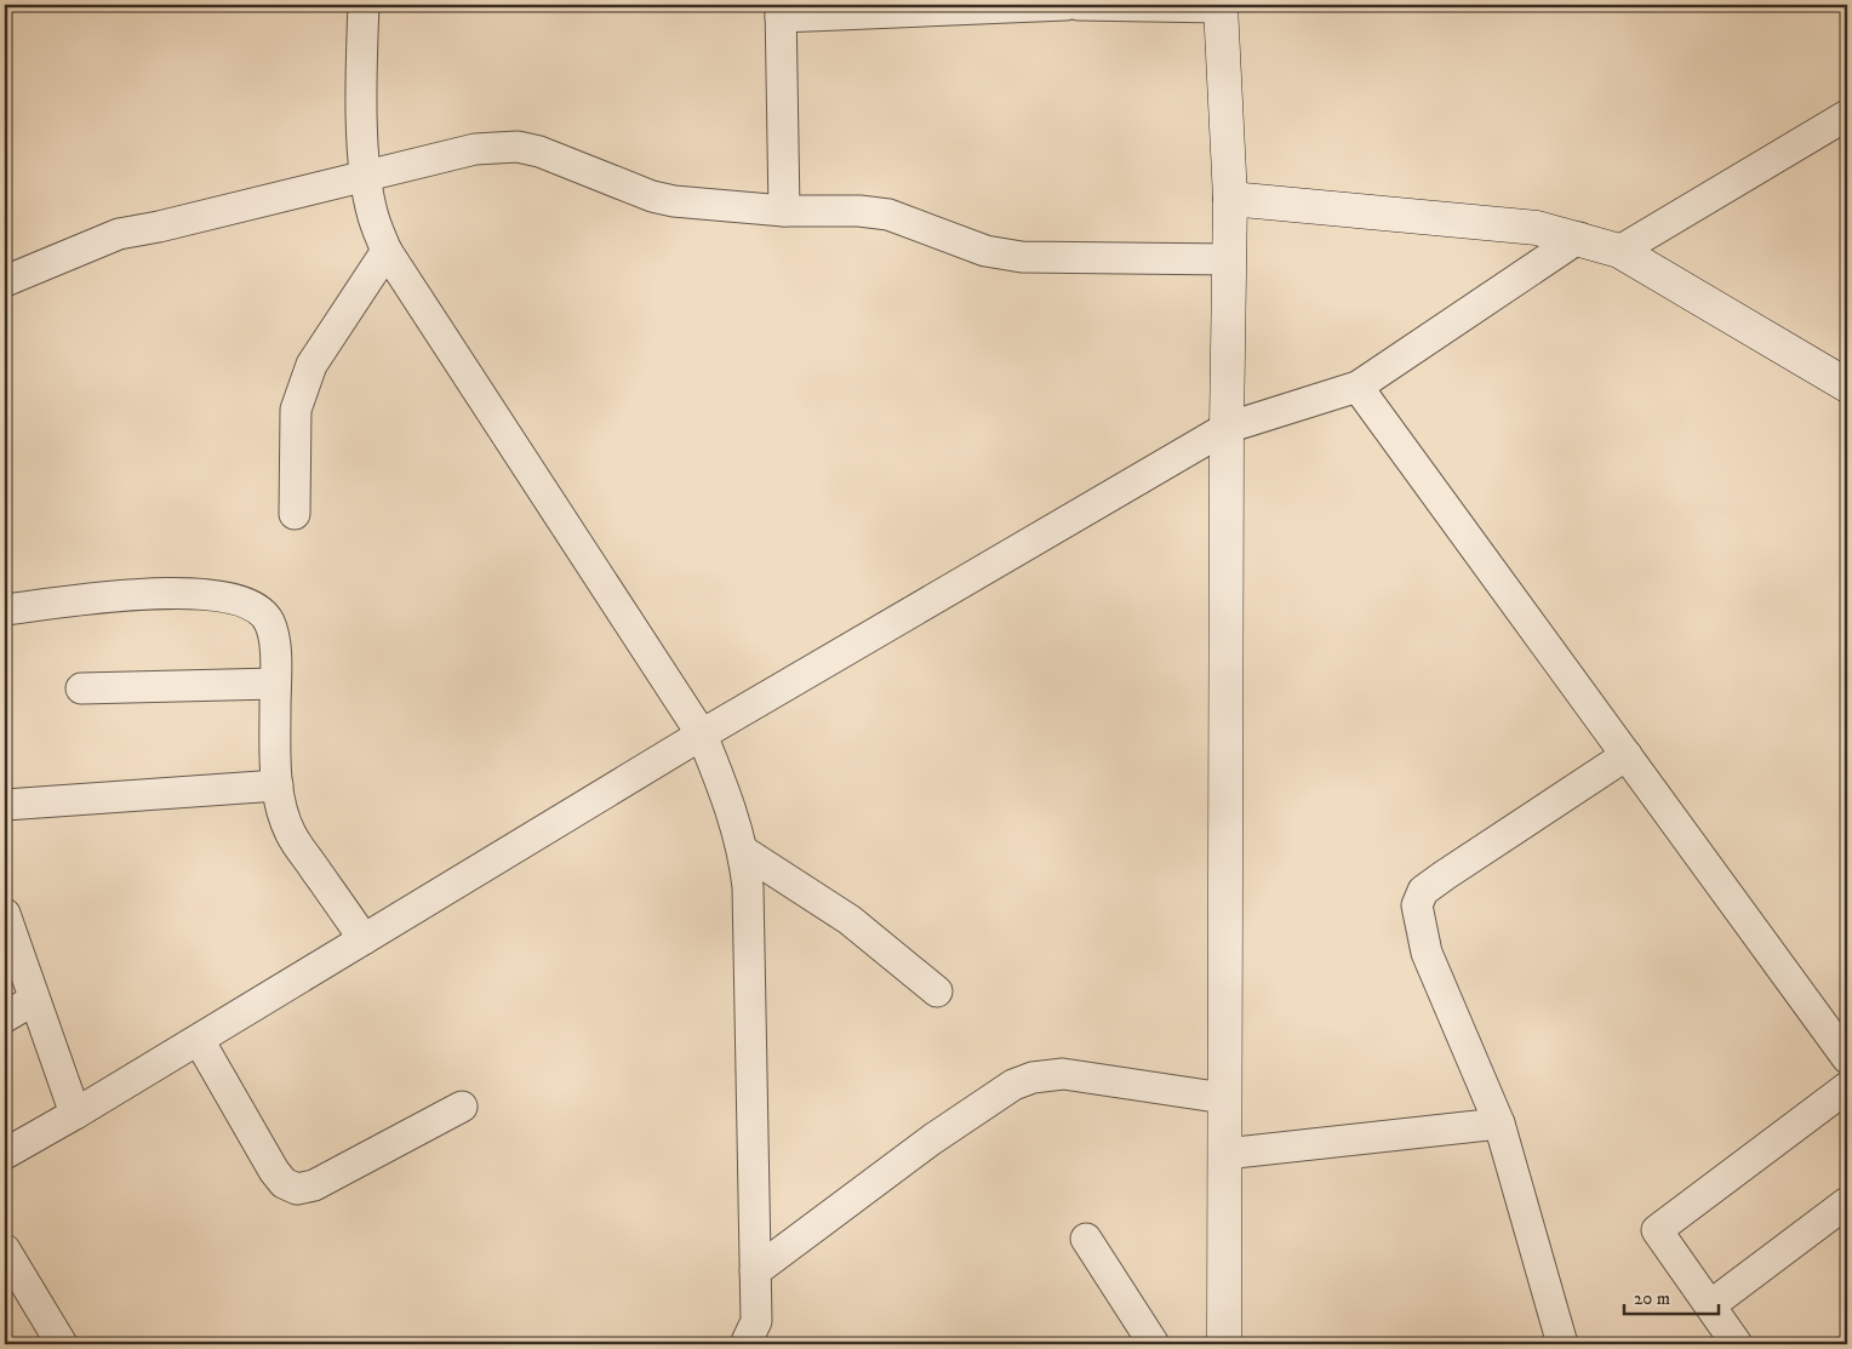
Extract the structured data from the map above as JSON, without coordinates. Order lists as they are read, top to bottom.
{
  "scale_bar": "20 m"
}
